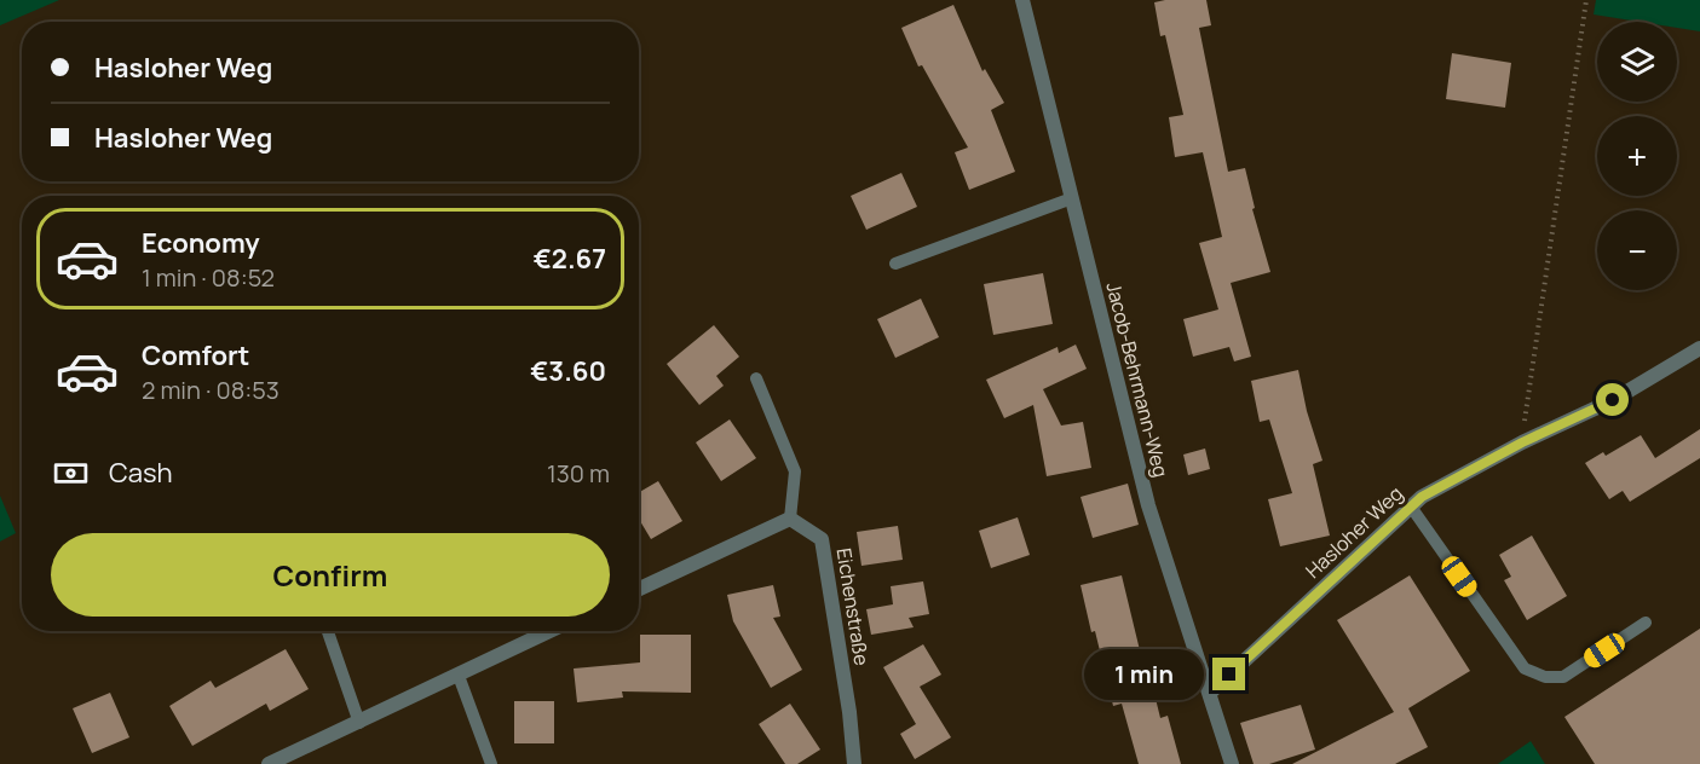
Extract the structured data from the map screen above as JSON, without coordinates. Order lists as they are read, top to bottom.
{
  "streets": {
    "street": ["Jacob-Behrmann-Weg", "Hasloher Weg", "Eichenstraße"]
  },
  "crossings": [
    ["Jacob-Behrmann-Weg", "Hasloher Weg"]
  ],
  "page": {
    "map_buttons": ["+", "−"],
    "banner": ["Hasloher Weg", "Hasloher Weg"],
    "list": [
      {
        "name": "Economy",
        "note": "1 min · 08:52",
        "value": "€2.67"
      },
      {
        "name": "Comfort",
        "note": "2 min · 08:53",
        "value": "€3.60"
      }
    ],
    "pay": ["Cash", "130 m"],
    "buttons": "Confirm",
    "bubble": "1 min"
  }
}
